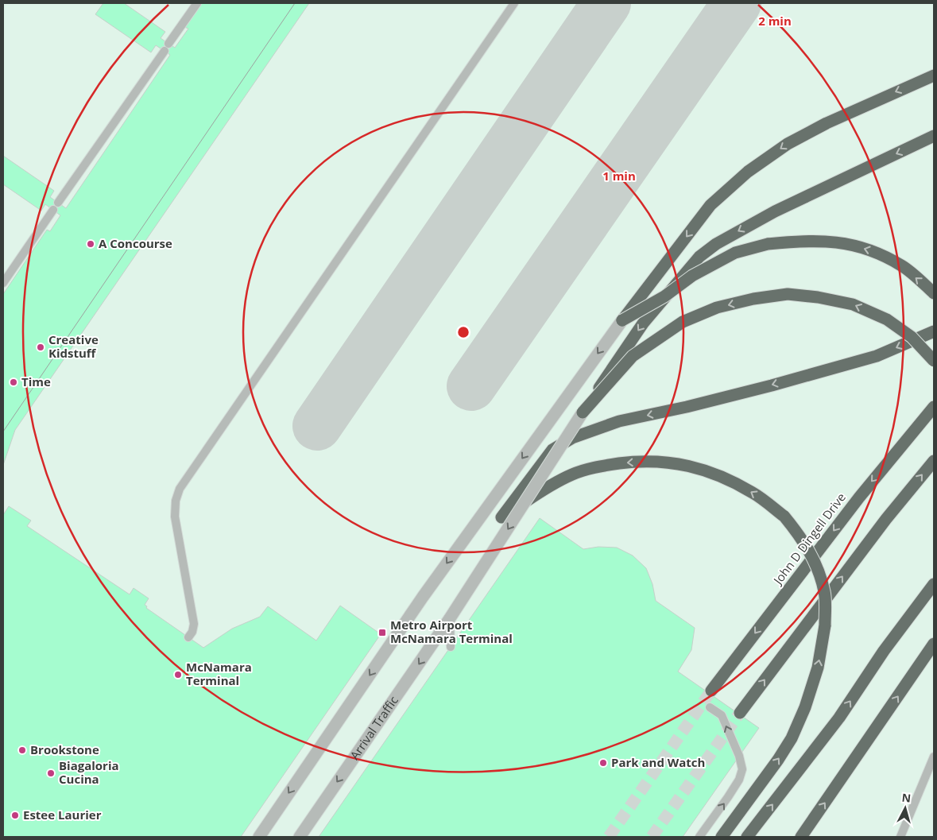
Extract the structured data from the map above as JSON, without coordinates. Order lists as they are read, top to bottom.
{
  "streets": {
    "highway": ["John D Dingell Drive"],
    "street": ["Arrival Traffic"]
  },
  "places": {
    "other": [
      "A Concourse",
      "Creative Kidstuff",
      "Time",
      "McNamara Terminal",
      "Brookstone",
      "Park and Watch",
      "Biagaloria Cucina",
      "Estee Laurier"
    ],
    "transit": ["Metro Airport McNamara Terminal"]
  },
  "north": "top",
  "rings": ["2 min", "1 min"]
}
